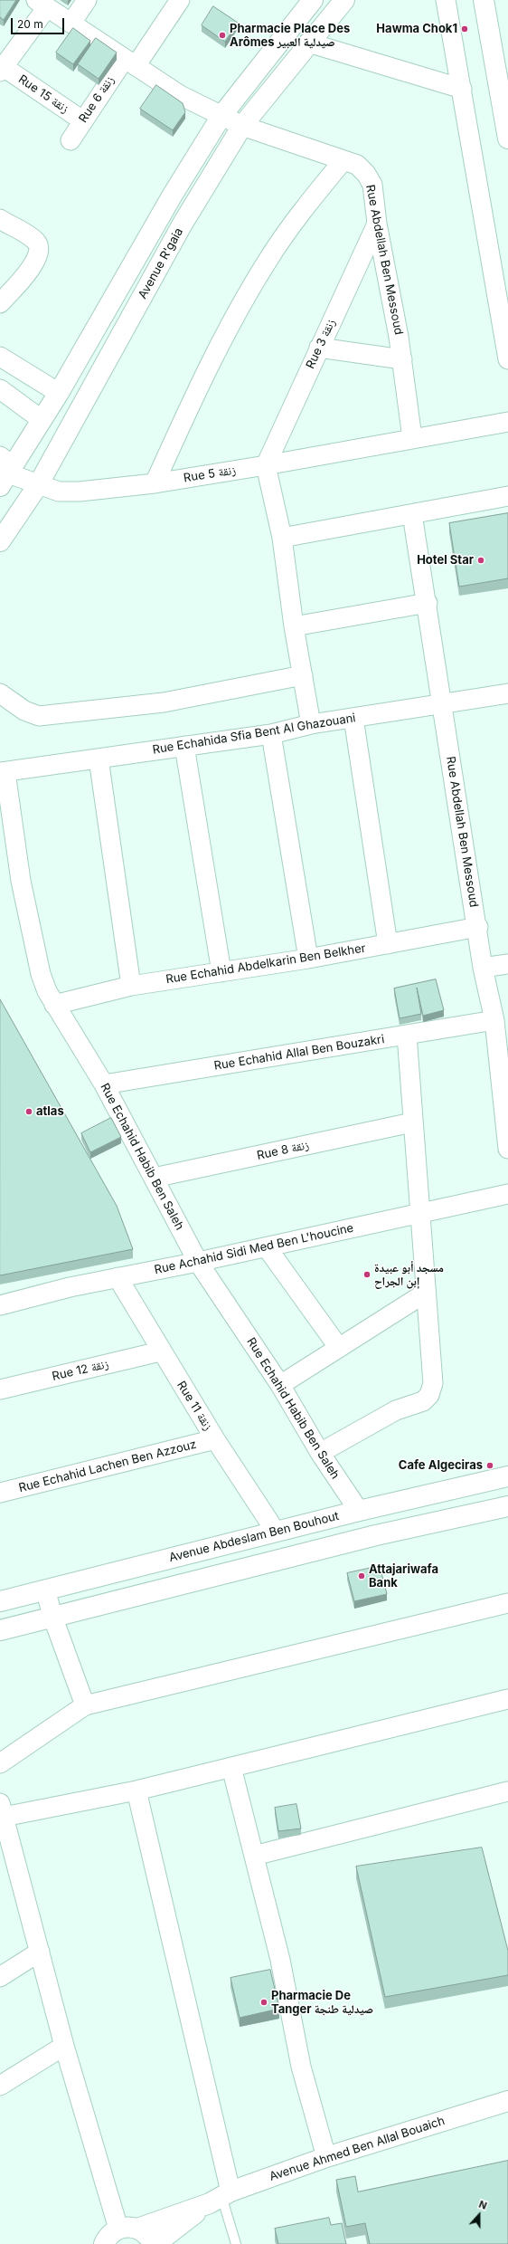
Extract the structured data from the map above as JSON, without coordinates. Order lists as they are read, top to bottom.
{
  "streets": {
    "main road": ["Avenue R'gaia", "Avenue Abdeslam Ben Bouhout", "Avenue Ahmed Ben Allal Bouaich"],
    "street": [
      "Rue 15 زنقة",
      "Rue 6 زنقة",
      "Rue Abdellah Ben Messoud",
      "Rue 3 زنقة",
      "Rue 5 زنقة",
      "Rue Echahida Sfia Bent Al Ghazouani",
      "Rue Echahid Abdelkarin Ben Belkher",
      "Rue Echahid Allal Ben Bouzakri",
      "Rue 8 زنقة",
      "Rue Echahid Habib Ben Saleh",
      "Rue Achahid Sidi Med Ben L'houcine",
      "Rue 12 زنقة",
      "Rue 11 زنقة",
      "Rue Echahid Lachen Ben Azzouz"
    ]
  },
  "crossings": [
    ["Rue 15 زنقة", "Rue 6 زنقة"],
    ["Rue 6 زنقة", "Rue Abdellah Ben Messoud"],
    ["Rue Abdellah Ben Messoud", "Avenue R'gaia"],
    ["Rue Abdellah Ben Messoud", "Rue 3 زنقة"],
    ["Rue Abdellah Ben Messoud", "Rue 5 زنقة"],
    ["Rue Abdellah Ben Messoud", "Rue Echahida Sfia Bent Al Ghazouani"],
    ["Rue Abdellah Ben Messoud", "Rue Echahid Abdelkarin Ben Belkher"],
    ["Rue Abdellah Ben Messoud", "Rue Echahid Allal Ben Bouzakri"],
    ["Avenue R'gaia", "Rue 5 زنقة"],
    ["Rue 3 زنقة", "Rue 5 زنقة"],
    ["Rue Echahida Sfia Bent Al Ghazouani", "Rue Echahid Habib Ben Saleh"],
    ["Rue Echahid Abdelkarin Ben Belkher", "Rue Echahid Habib Ben Saleh"],
    ["Rue Echahid Allal Ben Bouzakri", "Rue Echahid Habib Ben Saleh"],
    ["Rue 8 زنقة", "Rue Echahid Habib Ben Saleh"],
    ["Rue Echahid Habib Ben Saleh", "Rue Achahid Sidi Med Ben L'houcine"],
    ["Rue Echahid Habib Ben Saleh", "Avenue Abdeslam Ben Bouhout"],
    ["Rue Achahid Sidi Med Ben L'houcine", "Rue 11 زنقة"],
    ["Rue 12 زنقة", "Rue 11 زنقة"],
    ["Rue 11 زنقة", "Rue Echahid Lachen Ben Azzouz"],
    ["Rue 11 زنقة", "Avenue Abdeslam Ben Bouhout"]
  ],
  "places": [
    "Hawma Chok1",
    "Pharmacie Place Des Arômes صيدلية العبير",
    "Hotel Star",
    "atlas",
    "مسجد أبو عبيدة إبن الجراح",
    "Cafe Algeciras",
    "Attajariwafa Bank",
    "Pharmacie De Tanger صيدلية طنجة"
  ],
  "scale_bar": "20 m",
  "north": "top"
}
